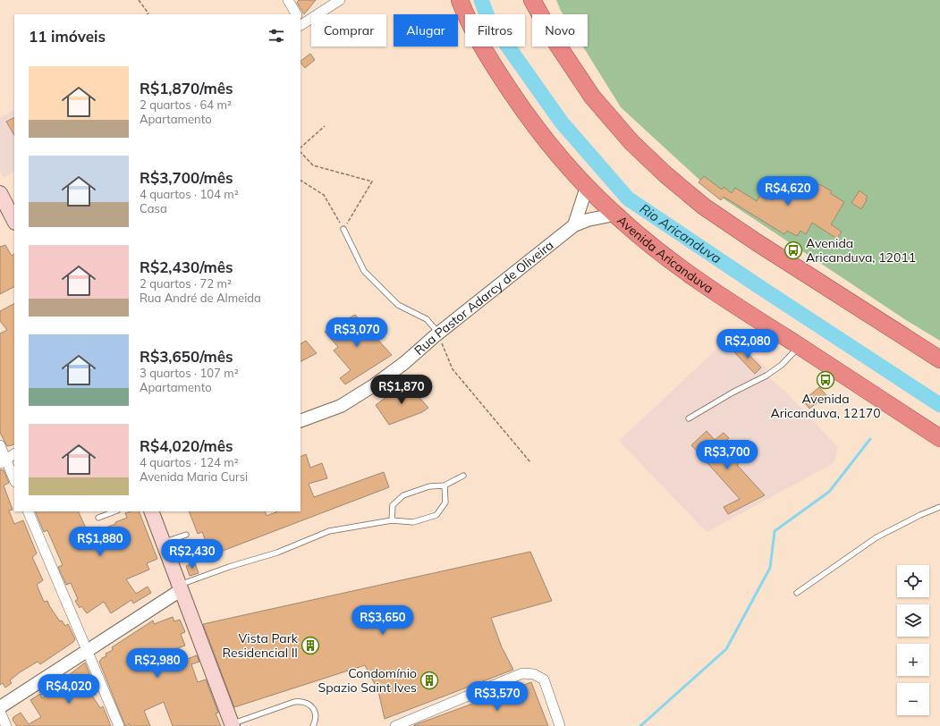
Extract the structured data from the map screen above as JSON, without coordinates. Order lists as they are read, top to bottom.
{
  "streets": {
    "highway": ["Avenida Aricanduva"],
    "street": ["Rua Pastor Adarcy de Oliveira"]
  },
  "crossings": [
    ["Avenida Aricanduva", "Rua Pastor Adarcy de Oliveira"]
  ],
  "water": ["Rio Aricanduva"],
  "places": {
    "bus stop": ["Avenida Aricanduva, 12011", "Avenida Aricanduva, 12170"],
    "building": ["Vista Park Residencial II", "Condomínio Spazio Saint Ives"]
  },
  "page": {
    "chip": [
      "Comprar",
      "Alugar",
      "Filtros",
      "Novo"
    ],
    "heading": "11 imóveis",
    "list": [
      {
        "name": "R$1,870/mês",
        "note": "2 quartos · 64 m² · Apartamento"
      },
      {
        "name": "R$3,700/mês",
        "note": "4 quartos · 104 m² · Casa"
      },
      {
        "name": "R$2,430/mês",
        "note": "2 quartos · 72 m² · Rua André de Almeida"
      },
      {
        "name": "R$3,650/mês",
        "note": "3 quartos · 107 m² · Apartamento"
      },
      {
        "name": "R$4,020/mês",
        "note": "4 quartos · 124 m² · Avenida Maria Cursi"
      }
    ],
    "price": [
      "R$4,620",
      "R$3,070",
      "R$2,080",
      "R$1,870",
      "R$3,700",
      "R$1,880",
      "R$2,430",
      "R$3,650",
      "R$2,980",
      "R$4,020",
      "R$3,570"
    ],
    "map_buttons": ["+", "−"]
  }
}
